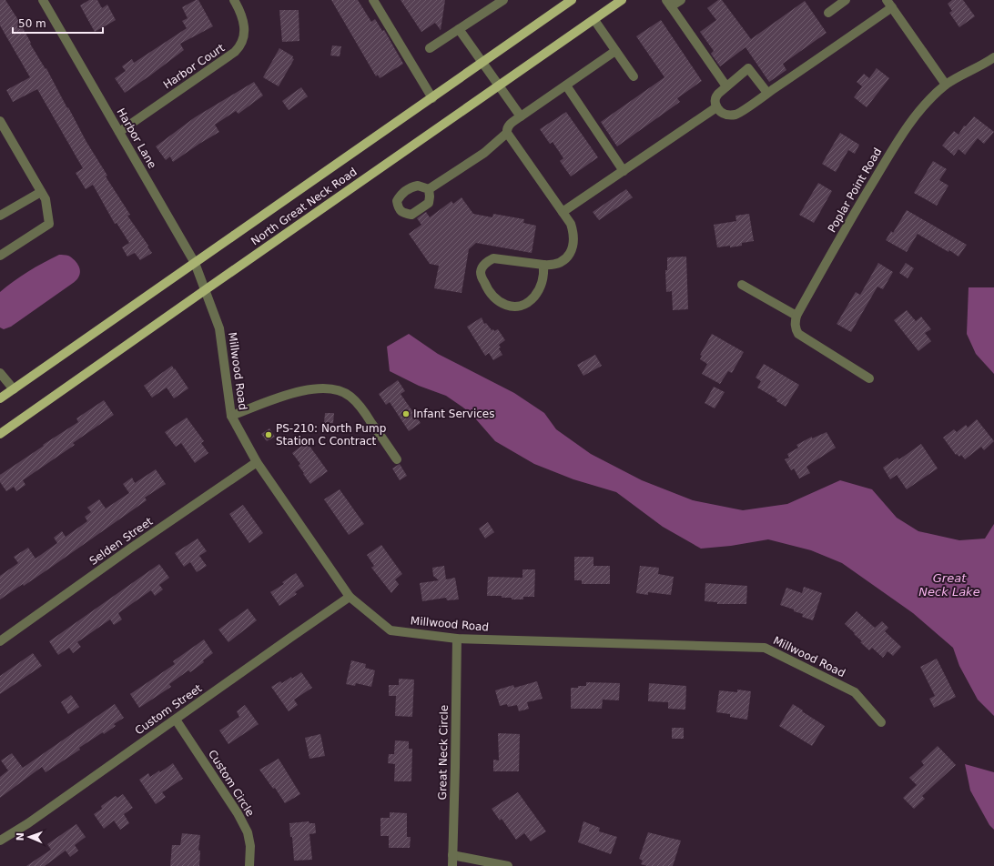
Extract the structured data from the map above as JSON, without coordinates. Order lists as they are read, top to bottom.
{
  "streets": {
    "main road": ["North Great Neck Road"],
    "street": [
      "Harbor Court",
      "Harbor Lane",
      "Poplar Point Road",
      "Millwood Road",
      "Selden Street",
      "Custom Street",
      "Great Neck Circle",
      "Custom Circle"
    ]
  },
  "crossings": [
    ["Harbor Court", "Harbor Lane"],
    ["Harbor Lane", "North Great Neck Road"],
    ["Harbor Lane", "Millwood Road"],
    ["North Great Neck Road", "Millwood Road"],
    ["Millwood Road", "Selden Street"],
    ["Millwood Road", "Custom Street"],
    ["Millwood Road", "Great Neck Circle"],
    ["Custom Street", "Custom Circle"]
  ],
  "water": ["Great Neck Lake"],
  "places": ["Infant Services", "PS-210: North Pump Station C Contract"],
  "scale_bar": "50 m",
  "north": "left"
}
